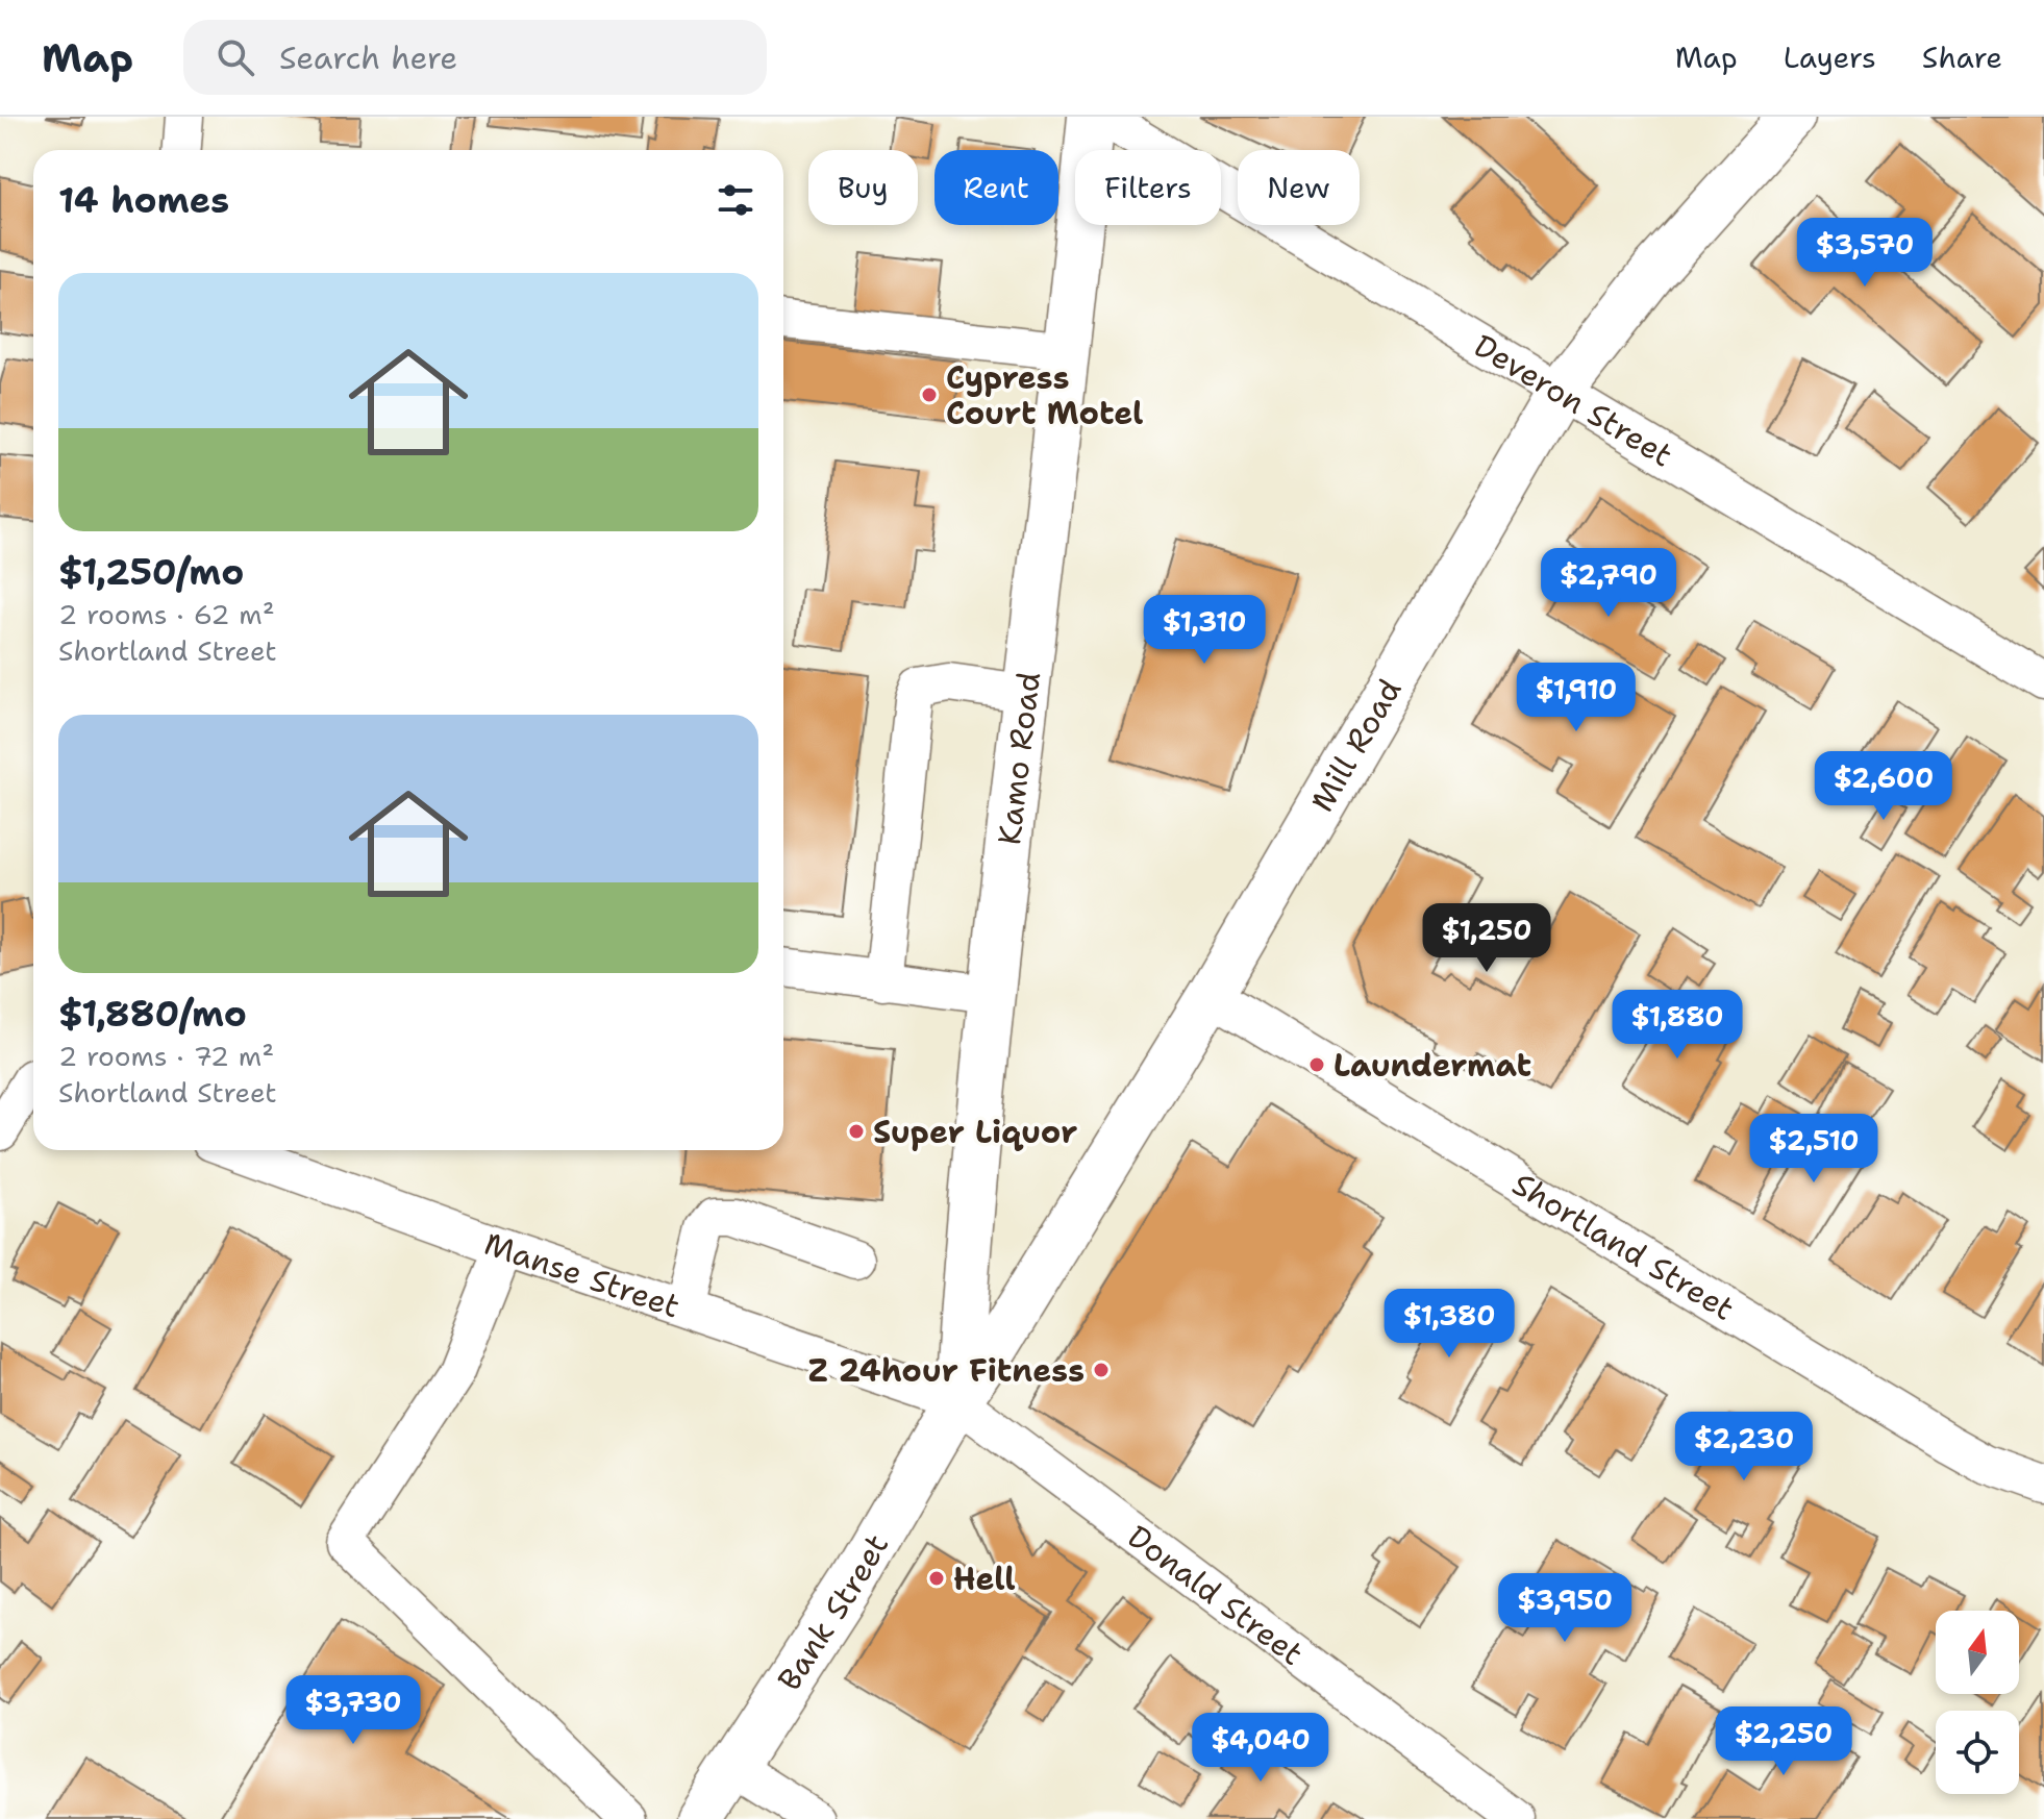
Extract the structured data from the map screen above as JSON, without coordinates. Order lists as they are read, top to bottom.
{
  "streets": {
    "main road": ["Mill Road", "Kamo Road", "Bank Street"],
    "street": [
      "Deveron Street",
      "Shortland Street",
      "Manse Street",
      "Donald Street"
    ]
  },
  "crossings": [
    ["Deveron Street", "Mill Road"],
    ["Mill Road", "Kamo Road"],
    ["Mill Road", "Shortland Street"],
    ["Mill Road", "Manse Street"],
    ["Mill Road", "Donald Street"],
    ["Mill Road", "Bank Street"],
    ["Kamo Road", "Manse Street"],
    ["Kamo Road", "Donald Street"],
    ["Kamo Road", "Bank Street"],
    ["Manse Street", "Donald Street"],
    ["Manse Street", "Bank Street"],
    ["Donald Street", "Bank Street"]
  ],
  "places": [
    "Cypress Court Motel",
    "Laundermat",
    "Super Liquor",
    "Z 24hour Fitness",
    "Hell"
  ],
  "north": "top",
  "page": {
    "header": "Map",
    "search": "Search here",
    "nav": ["Map", "Layers", "Share"],
    "chip": [
      "Buy",
      "Rent",
      "Filters",
      "New"
    ],
    "heading": "14 homes",
    "price": [
      "$3,570",
      "$2,790",
      "$1,310",
      "$1,910",
      "$2,600",
      "$1,250",
      "$1,880",
      "$2,510",
      "$1,380",
      "$2,230",
      "$3,950",
      "$3,730",
      "$2,250",
      "$4,040"
    ],
    "list": [
      {
        "name": "$1,250/mo",
        "note": "2 rooms · 62 m² · Shortland Street"
      },
      {
        "name": "$1,880/mo",
        "note": "2 rooms · 72 m² · Shortland Street"
      }
    ]
  }
}
